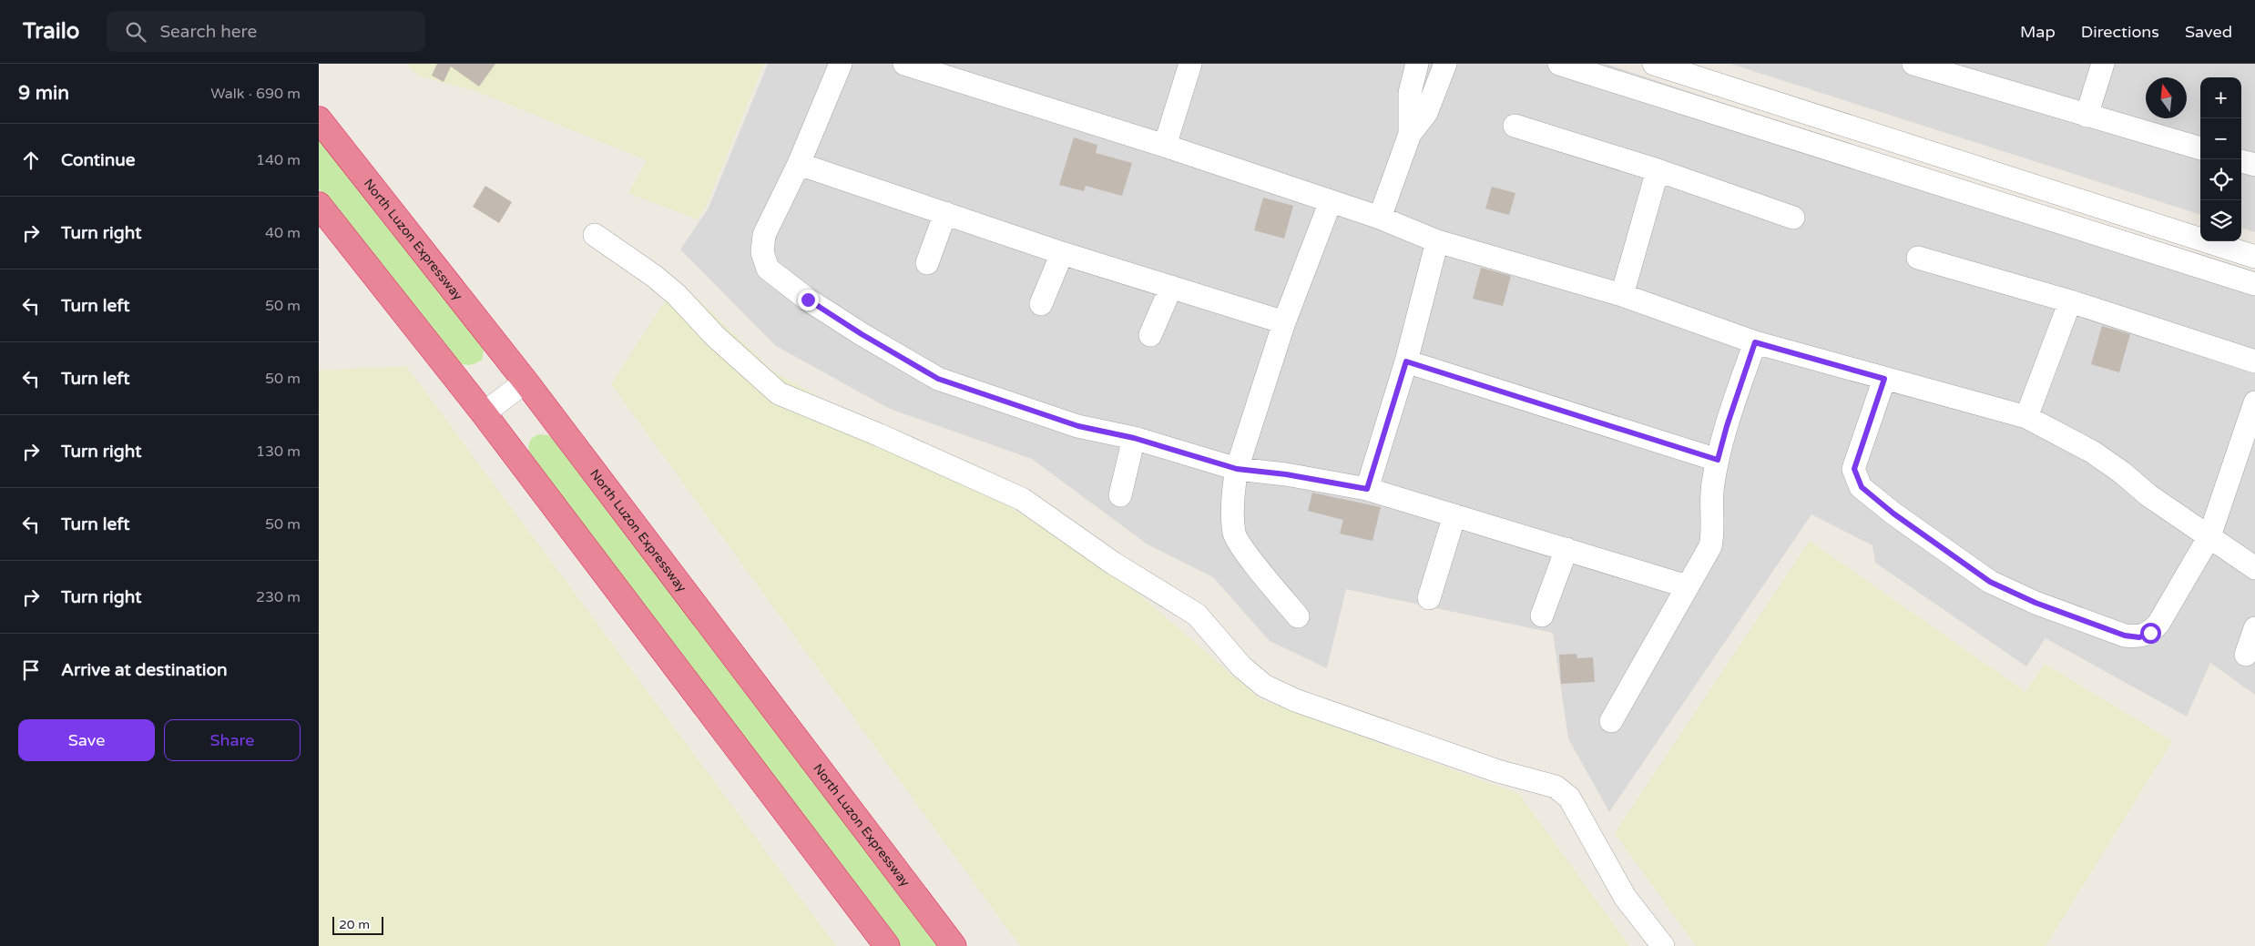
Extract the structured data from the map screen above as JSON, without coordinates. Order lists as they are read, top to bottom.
{
  "streets": {
    "highway": ["North Luzon Expressway"]
  },
  "scale_bar": "20 m",
  "north": "top",
  "page": {
    "header": "Trailo",
    "search": "Search here",
    "nav": ["Map", "Directions", "Saved"],
    "heading": ["9 min", "Walk · 690 m"],
    "map_buttons": ["+", "−"],
    "list": [
      ["Continue", "140 m"],
      ["Turn right", "40 m"],
      ["Turn left", "50 m"],
      ["Turn left", "50 m"],
      ["Turn right", "130 m"],
      ["Turn left", "50 m"],
      ["Turn right", "230 m"],
      "Arrive at destination"
    ],
    "buttons": ["Save", "Share"],
    "scale": "20 m"
  }
}
